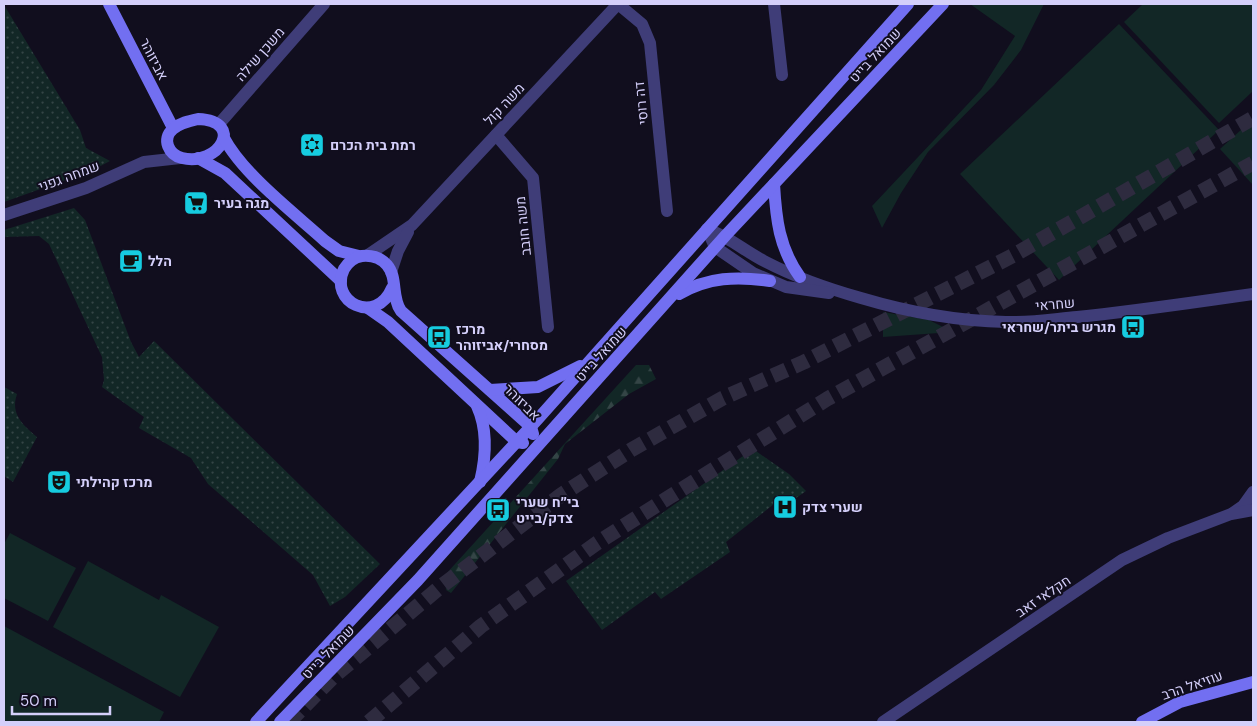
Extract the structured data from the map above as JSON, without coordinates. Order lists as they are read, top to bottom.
{
  "streets": {
    "street": [
      "משכן שילה",
      "שמואל בייט",
      "אביזוהר",
      "דה רוסי",
      "משה קול",
      "שמחה גפני",
      "משה חובב",
      "שחראי",
      "חקלאי זאב",
      "עוזיאל הרב"
    ]
  },
  "crossings": [
    ["משכן שילה", "אביזוהר"],
    ["משכן שילה", "שמחה גפני"],
    ["שמואל בייט", "אביזוהר"],
    ["שמואל בייט", "שחראי"],
    ["אביזוהר", "משה קול"],
    ["אביזוהר", "שמחה גפני"],
    ["דה רוסי", "משה קול"],
    ["משה קול", "משה חובב"]
  ],
  "places": {
    "synagogue": ["רמת בית הכרם"],
    "supermarket": ["מגה בעיר"],
    "cafe": ["הלל"],
    "bus stop": ["מגרש ביתר/שחראי", "מרכז מסחרי/אביזוהר", "בי״ח שערי צדק/בייט"],
    "theatre": ["מרכז קהילתי"],
    "hospital": ["שערי צדק"]
  },
  "scale_bar": "50 m"
}
